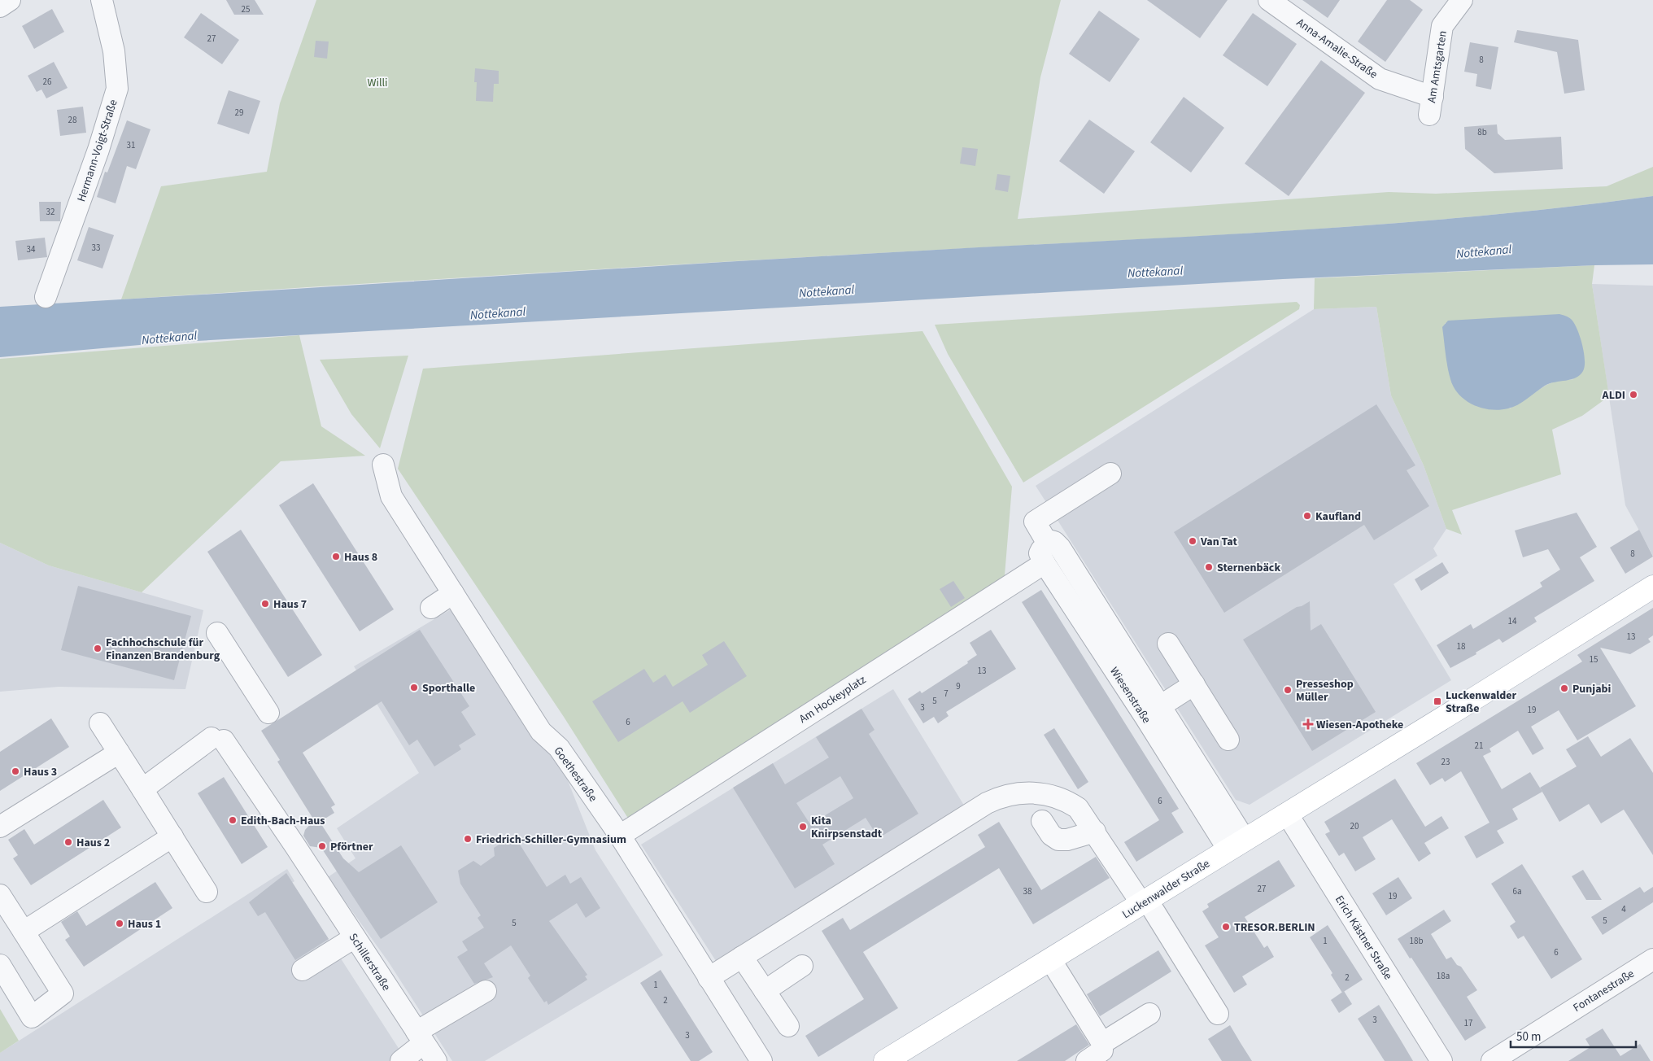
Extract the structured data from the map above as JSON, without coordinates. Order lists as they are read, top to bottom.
{
  "streets": {
    "main road": ["Luckenwalder Straße"],
    "street": [
      "Anna-Amalie-Straße",
      "Am Amtsgarten",
      "Hermann-Voigt-Straße",
      "Wiesenstraße",
      "Am Hockeyplatz",
      "Goethestraße",
      "Erich Kästner Straße",
      "Schillerstraße",
      "Fontanestraße"
    ]
  },
  "crossings": [
    ["Anna-Amalie-Straße", "Am Amtsgarten"],
    ["Wiesenstraße", "Am Hockeyplatz"],
    ["Wiesenstraße", "Luckenwalder Straße"],
    ["Am Hockeyplatz", "Goethestraße"],
    ["Luckenwalder Straße", "Erich Kästner Straße"]
  ],
  "water": ["Nottekanal"],
  "parks": ["Willi"],
  "places": {
    "other": [
      "ALDI",
      "Kaufland",
      "Van Tat",
      "Haus 8",
      "Sternenbäck",
      "Haus 7",
      "Fachhochschule für Finanzen Brandenburg",
      "Sporthalle",
      "Punjabi",
      "Presseshop Müller",
      "Haus 3",
      "Edith-Bach-Haus",
      "Kita Knirpsenstadt",
      "Friedrich-Schiller-Gymnasium",
      "Haus 2",
      "Pförtner",
      "Haus 1",
      "TRESOR.BERLIN"
    ],
    "transit": ["Luckenwalder Straße"],
    "health": ["Wiesen-Apotheke"]
  },
  "house_numbers": [
    "25",
    "27",
    "8",
    "26",
    "29",
    "28",
    "8b",
    "31",
    "32",
    "33",
    "34",
    "8",
    "14",
    "13",
    "18",
    "15",
    "13",
    "9",
    "7",
    "5",
    "3",
    "19",
    "6",
    "21",
    "23",
    "6",
    "20",
    "27",
    "38",
    "6a",
    "19",
    "4",
    "5",
    "5",
    "1",
    "18b",
    "6",
    "18a",
    "2",
    "1",
    "2",
    "3",
    "17",
    "3"
  ],
  "scale_bar": "50 m"
}
